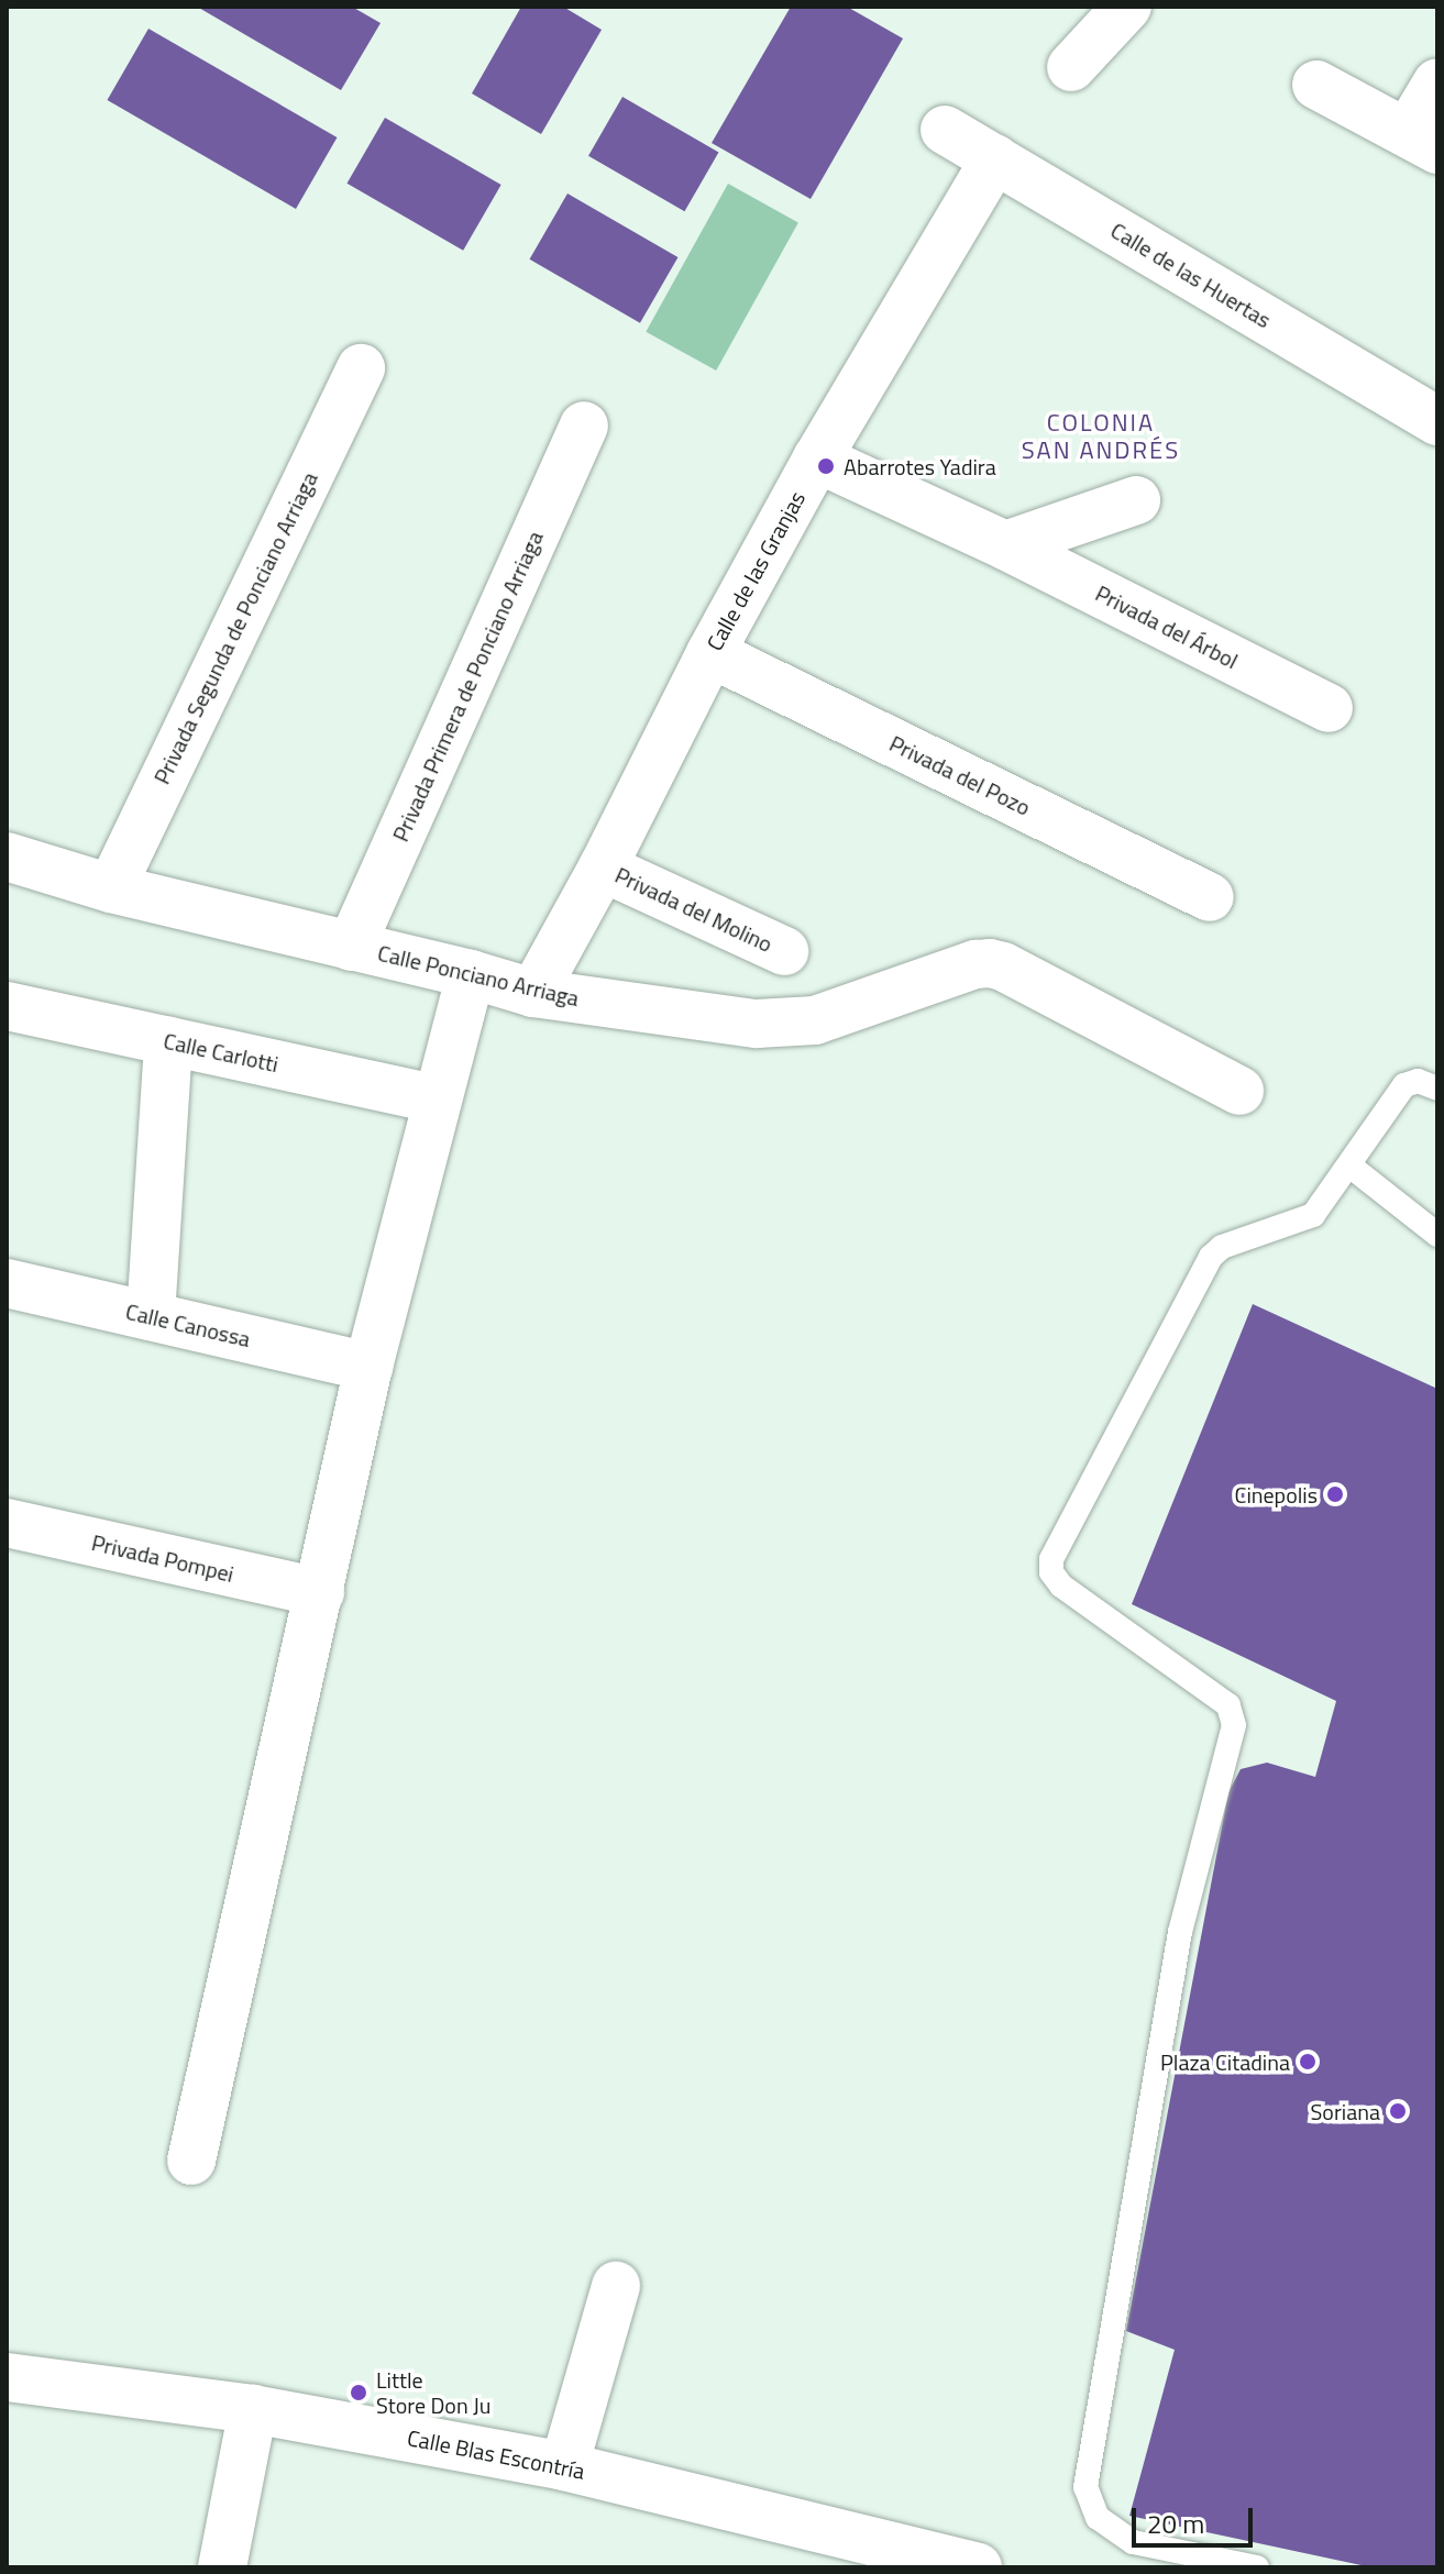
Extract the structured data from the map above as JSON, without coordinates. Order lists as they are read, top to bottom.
{
  "streets": {
    "street": [
      "Calle de las Huertas",
      "Calle de las Granjas",
      "Privada del Árbol",
      "Privada Segunda de Ponciano Arriaga",
      "Privada Primera de Ponciano Arriaga",
      "Privada del Pozo",
      "Privada del Molino",
      "Calle Ponciano Arriaga",
      "Calle Carlotti",
      "Calle Canossa",
      "Privada Pompei",
      "Calle Blas Escontría"
    ]
  },
  "crossings": [
    ["Calle de las Huertas", "Calle de las Granjas"],
    ["Calle de las Granjas", "Privada del Árbol"],
    ["Calle de las Granjas", "Privada del Pozo"],
    ["Calle de las Granjas", "Privada del Molino"],
    ["Calle de las Granjas", "Calle Ponciano Arriaga"],
    ["Privada Segunda de Ponciano Arriaga", "Calle Ponciano Arriaga"],
    ["Privada Primera de Ponciano Arriaga", "Calle Ponciano Arriaga"]
  ],
  "districts": ["COLONIA SAN ANDRÉS"],
  "places": [
    "Abarrotes Yadira",
    "Cinepolis",
    "Plaza Citadina",
    "Soriana",
    "Little Store Don Ju"
  ],
  "scale_bar": "20 m"
}
